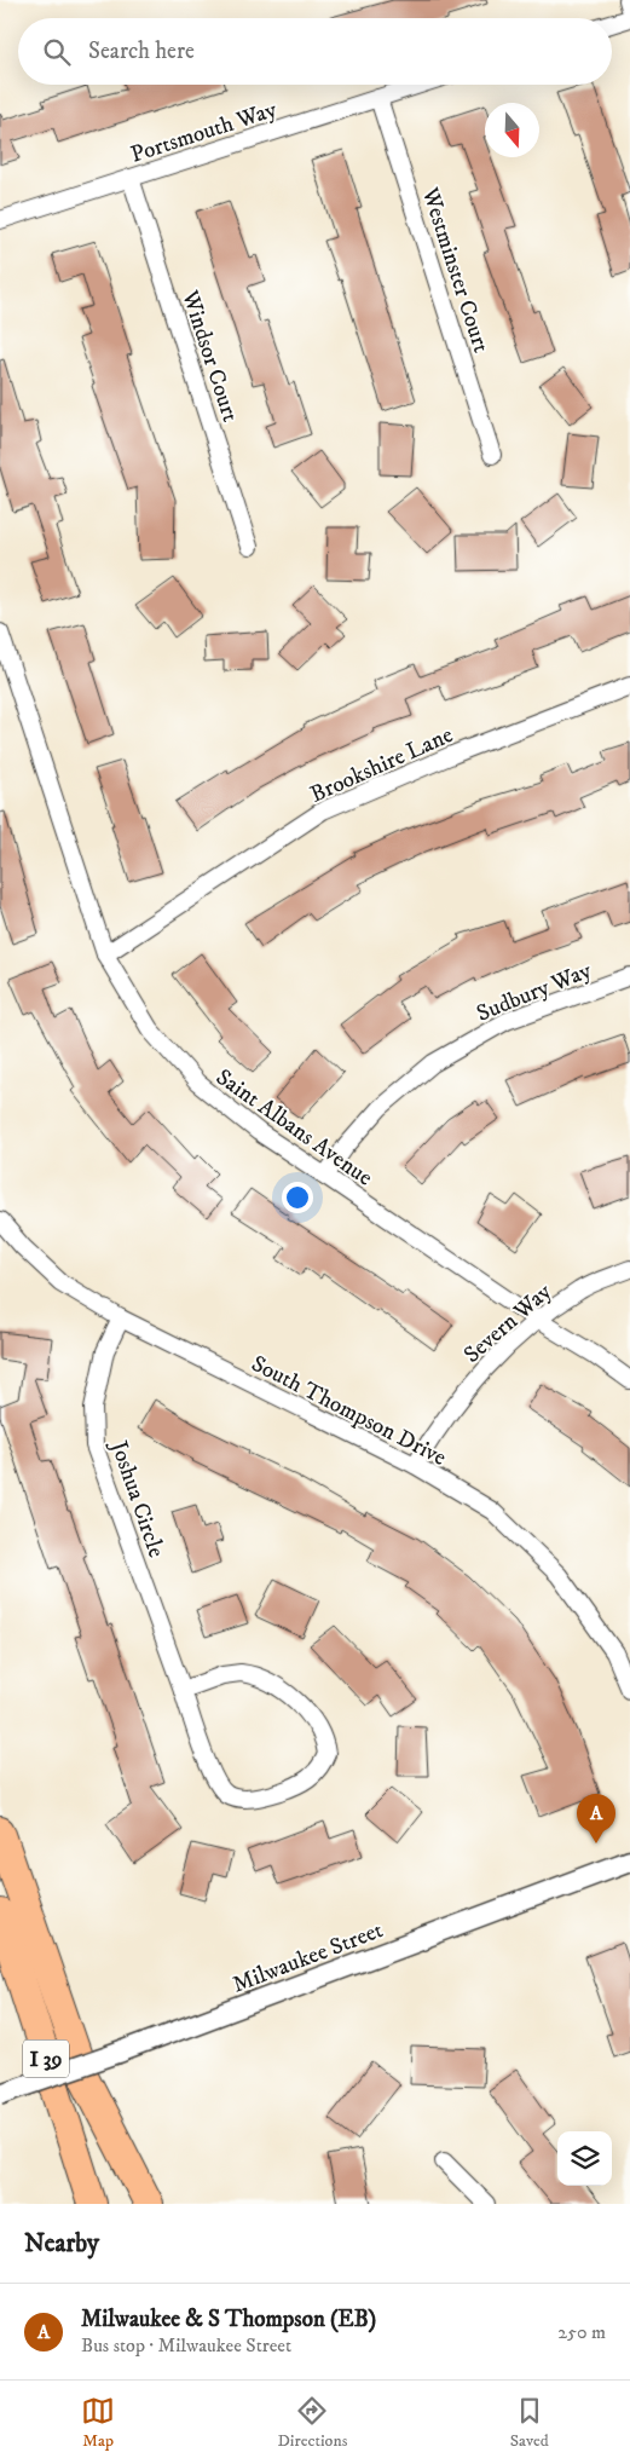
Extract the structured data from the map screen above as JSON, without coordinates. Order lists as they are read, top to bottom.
{
  "streets": {
    "highway": ["I 39"],
    "street": [
      "Portsmouth Way",
      "Westminster Court",
      "Windsor Court",
      "Brookshire Lane",
      "Sudbury Way",
      "Saint Albans Avenue",
      "Severn Way",
      "South Thompson Drive",
      "Joshua Circle",
      "Milwaukee Street"
    ]
  },
  "crossings": [
    ["Portsmouth Way", "Westminster Court"],
    ["Portsmouth Way", "Windsor Court"],
    ["Brookshire Lane", "Saint Albans Avenue"],
    ["Sudbury Way", "Saint Albans Avenue"],
    ["Saint Albans Avenue", "Severn Way"],
    ["Severn Way", "South Thompson Drive"],
    ["South Thompson Drive", "Joshua Circle"]
  ],
  "north": "bottom",
  "page": {
    "search": "Search here",
    "pins": "A",
    "heading": "Nearby",
    "list": [
      {
        "mark": "A",
        "name": "Milwaukee & S Thompson (EB)",
        "note": "Bus stop · Milwaukee Street",
        "value": "250 m"
      }
    ],
    "nav": ["Map", "Directions", "Saved"]
  }
}
